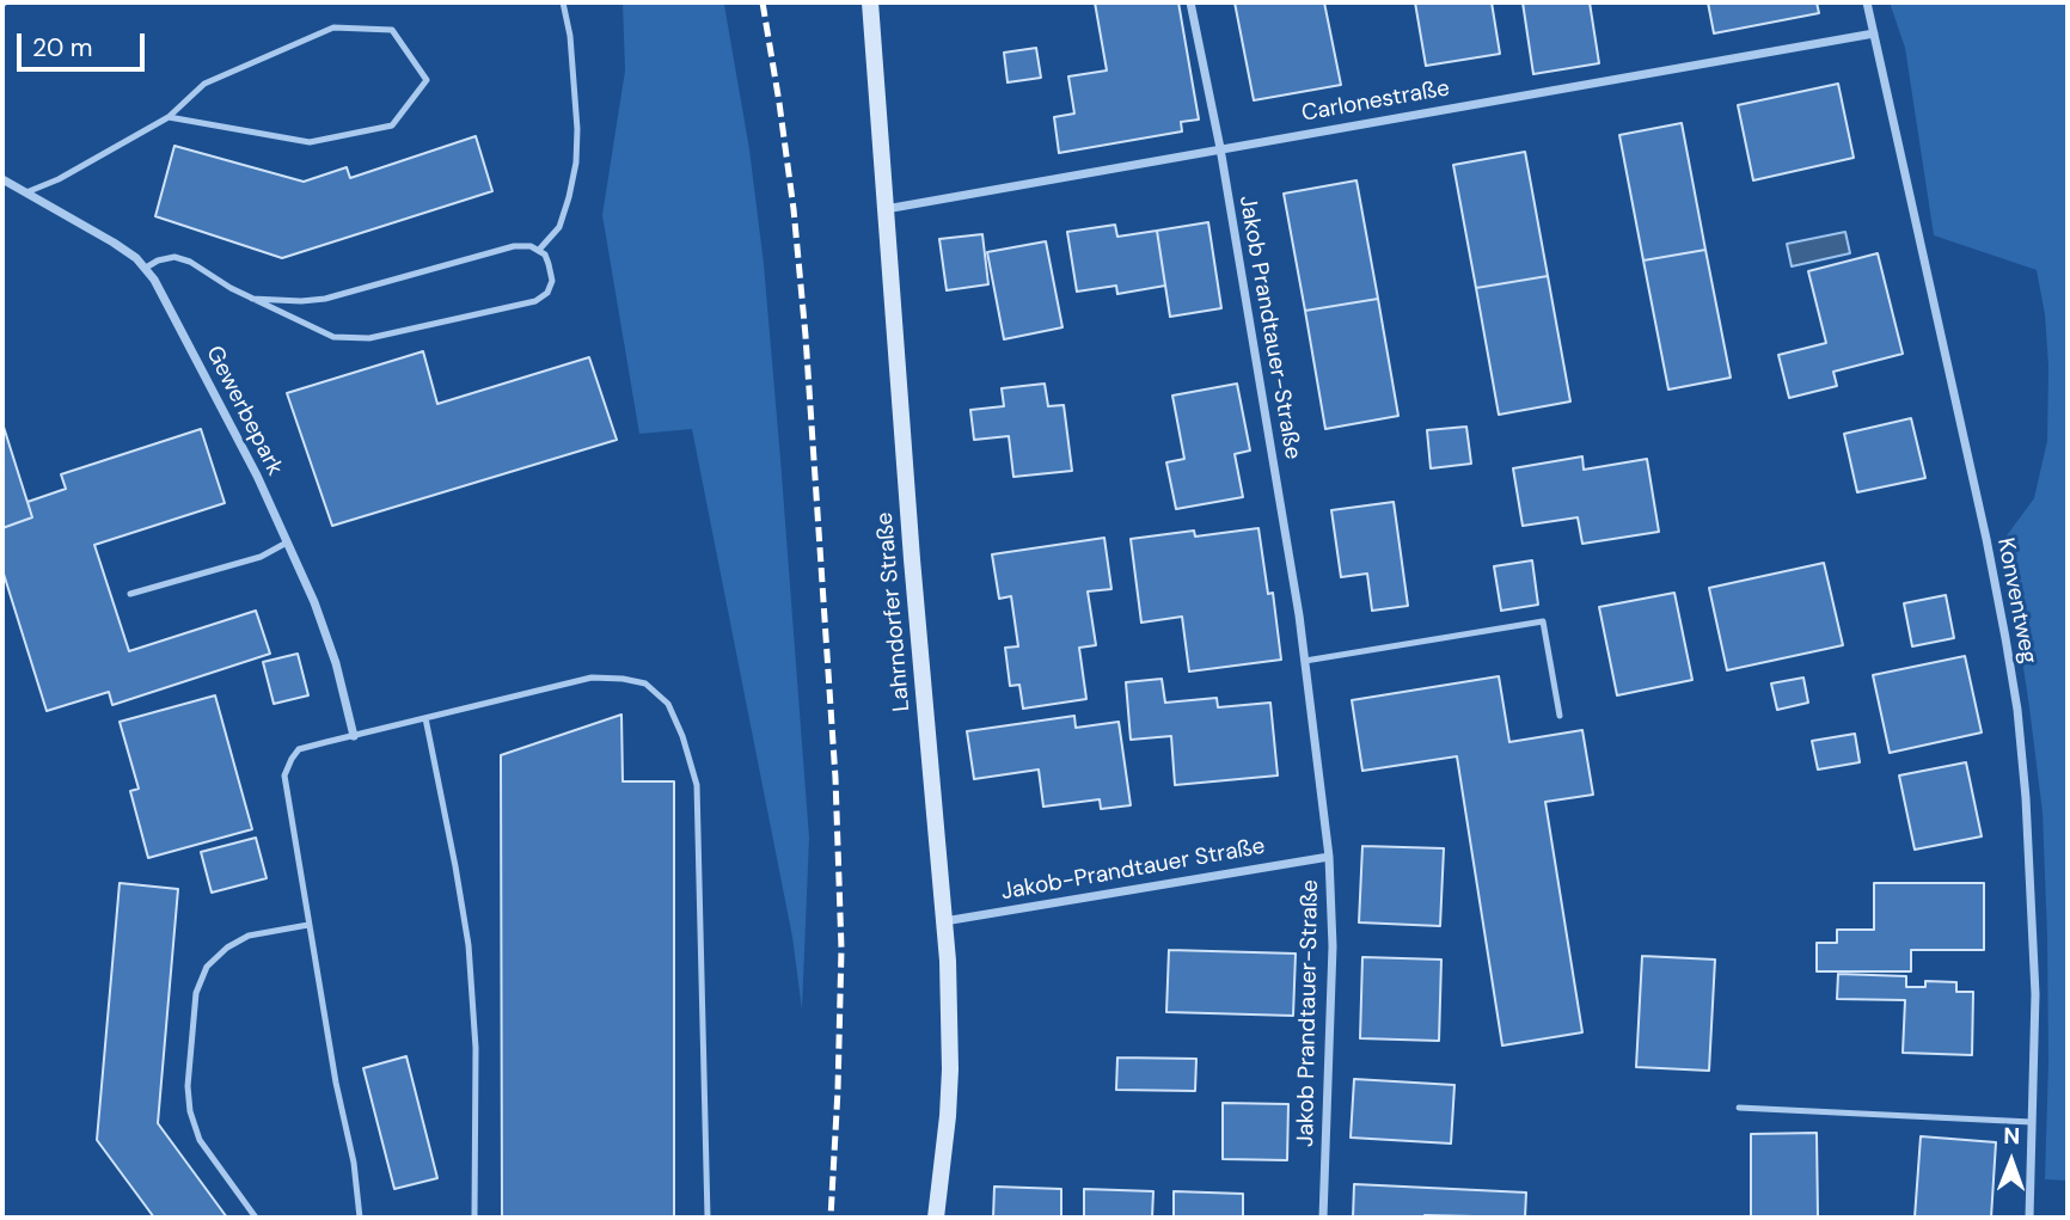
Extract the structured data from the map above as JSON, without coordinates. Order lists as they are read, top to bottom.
{
  "streets": {
    "street": [
      "Carlonestraße",
      "Jakob Prandtauer-Straße",
      "Gewerbepark",
      "Konventweg",
      "Lahrndorfer Straße",
      "Jakob-Prandtauer Straße"
    ]
  },
  "crossings": [
    ["Carlonestraße", "Jakob Prandtauer-Straße"],
    ["Carlonestraße", "Konventweg"],
    ["Carlonestraße", "Lahrndorfer Straße"],
    ["Jakob Prandtauer-Straße", "Jakob-Prandtauer Straße"],
    ["Lahrndorfer Straße", "Jakob-Prandtauer Straße"]
  ],
  "scale_bar": "20 m",
  "north": "top"
}
